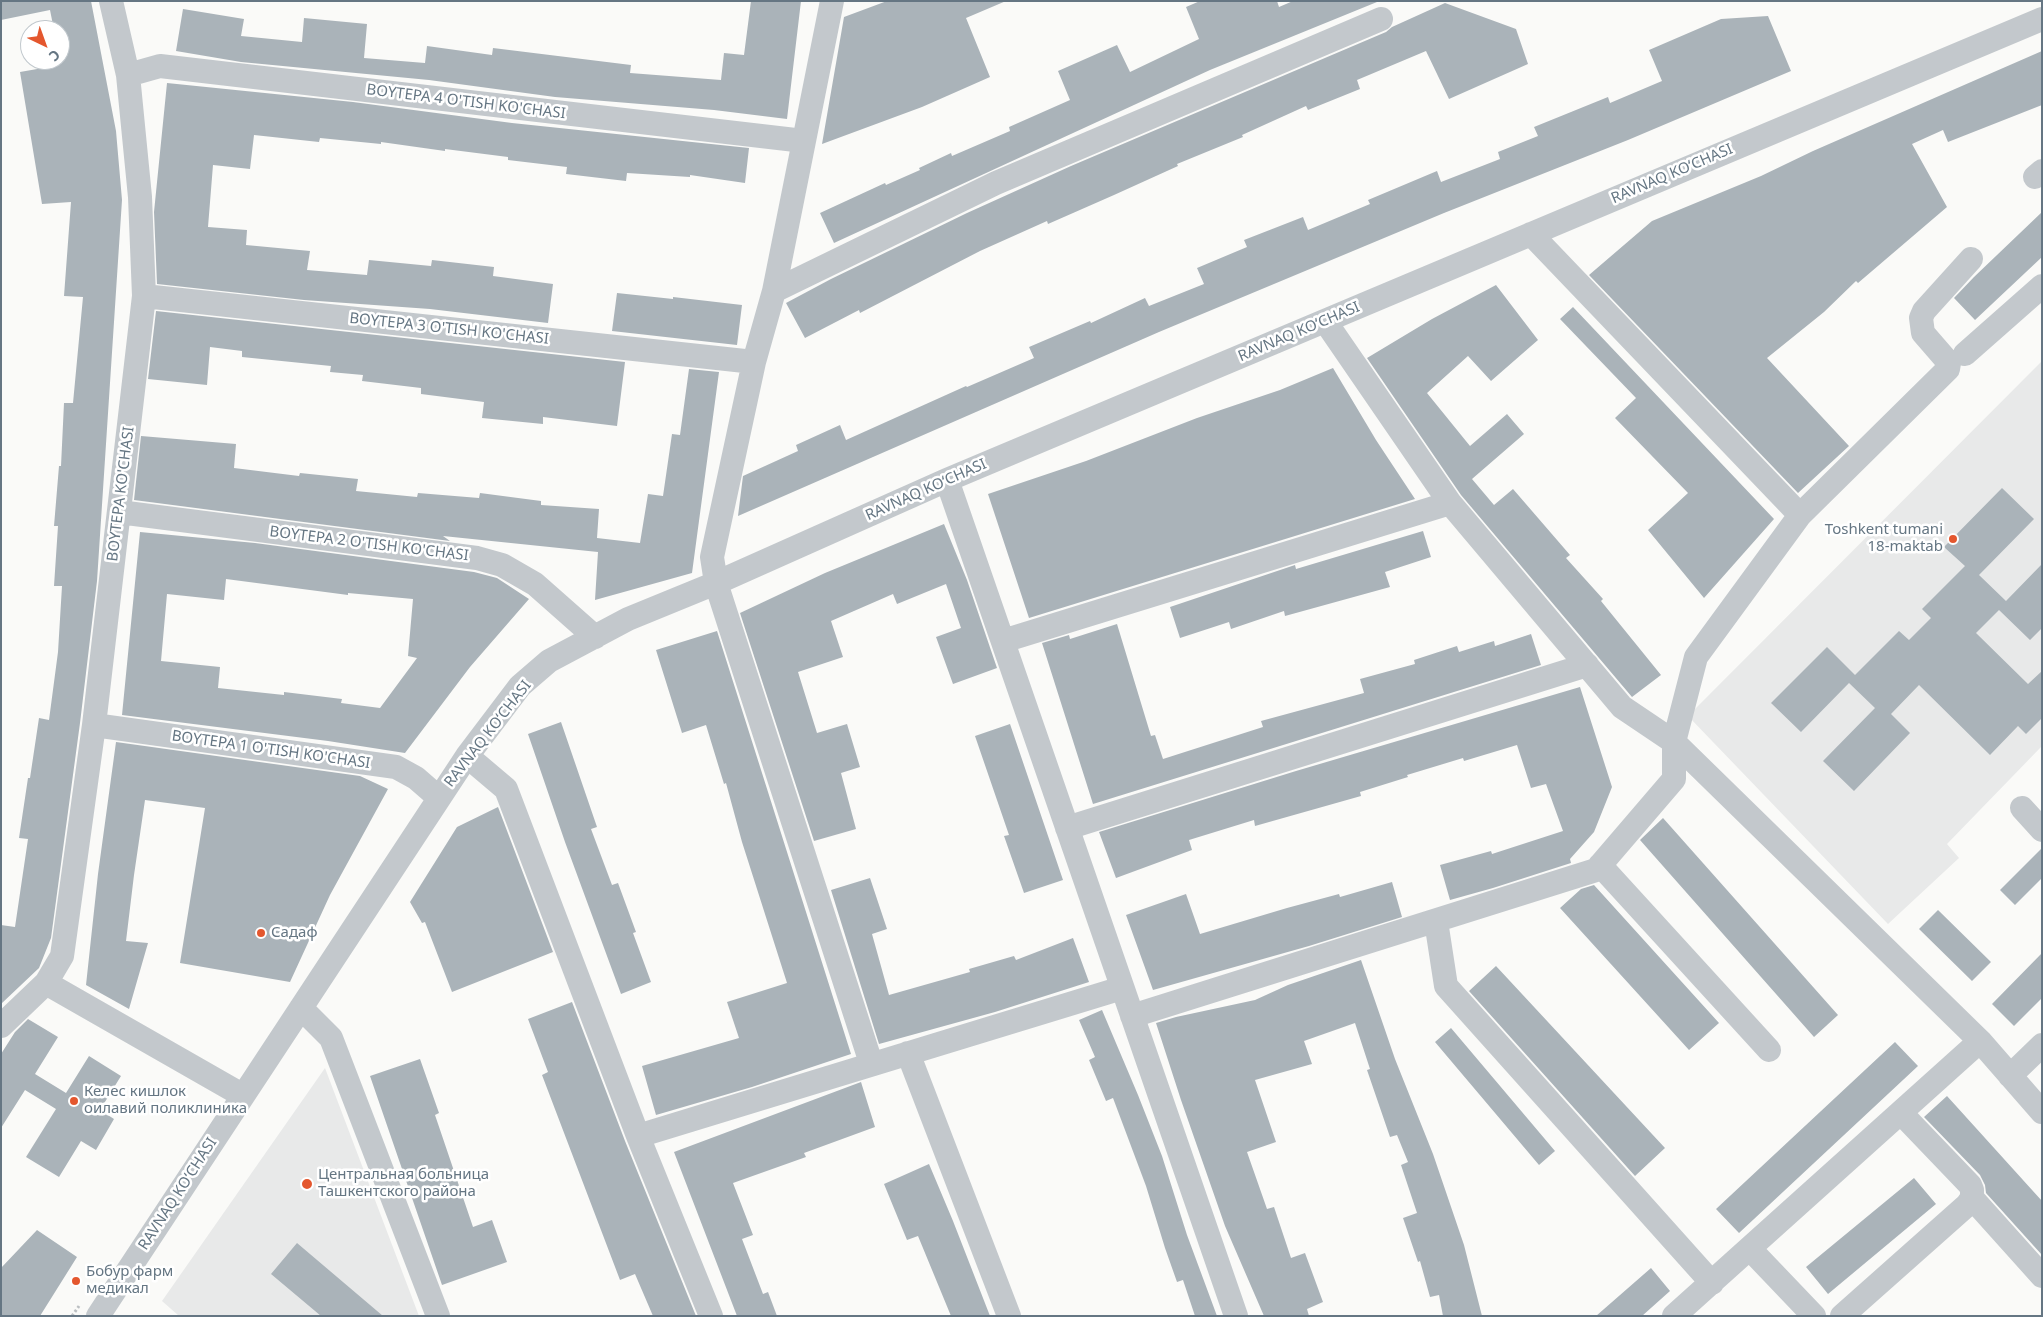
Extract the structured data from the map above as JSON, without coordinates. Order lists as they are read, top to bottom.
{
  "streets": {
    "street": [
      "BOYTEPA 4 O'TISH KO'CHASI",
      "RAVNAQ KO‘CHASI",
      "BOYTEPA 3 O'TISH KO'CHASI",
      "BOYTEPA KO'CHASI",
      "BOYTEPA 2 O'TISH KO'CHASI",
      "BOYTEPA 1 O'TISH KO'CHASI"
    ]
  },
  "crossings": [
    ["BOYTEPA 4 O'TISH KO'CHASI", "BOYTEPA KO'CHASI"],
    ["RAVNAQ KO‘CHASI", "BOYTEPA 2 O'TISH KO'CHASI"],
    ["RAVNAQ KO‘CHASI", "BOYTEPA 1 O'TISH KO'CHASI"],
    ["BOYTEPA 3 O'TISH KO'CHASI", "BOYTEPA KO'CHASI"],
    ["BOYTEPA KO'CHASI", "BOYTEPA 2 O'TISH KO'CHASI"],
    ["BOYTEPA KO'CHASI", "BOYTEPA 1 O'TISH KO'CHASI"]
  ],
  "places": [
    "Toshkent tumani 18-maktab",
    "Садаф",
    "Келес кишлок оилавий поликлиника",
    "Центральная больница Ташкентского района",
    "Бобур фарм медикал"
  ],
  "north": "bottom right"
}
